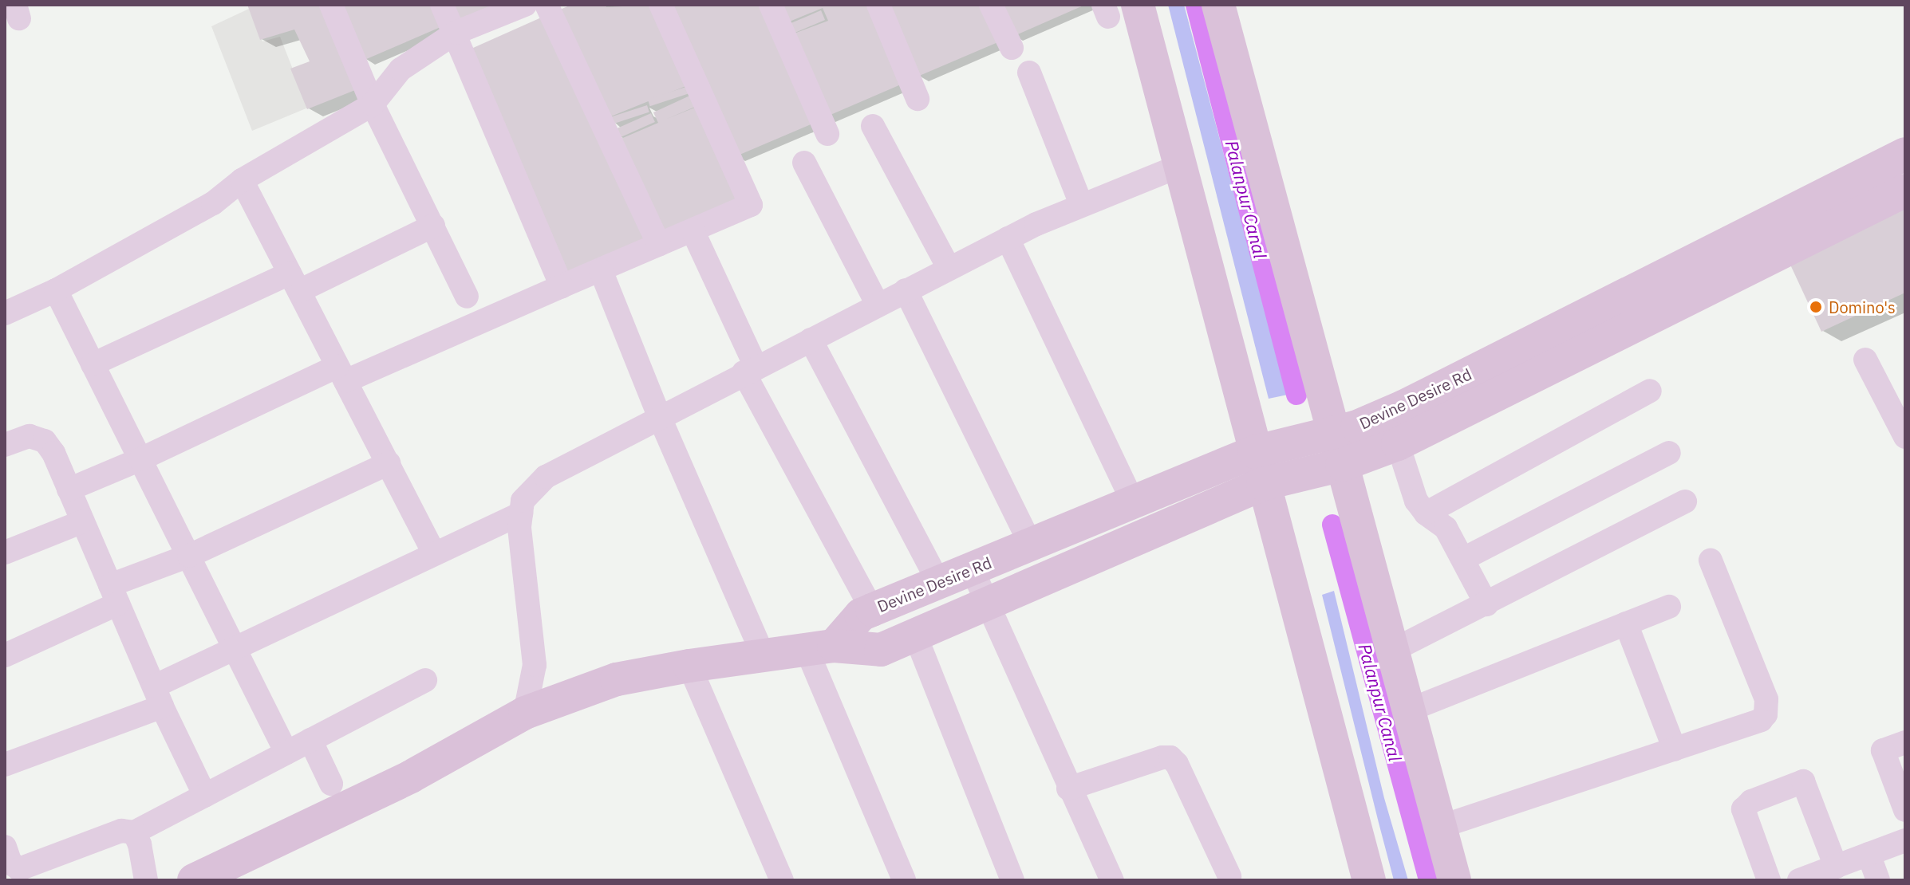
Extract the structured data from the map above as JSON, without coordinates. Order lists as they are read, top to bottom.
{
  "streets": {
    "street": ["Devine Desire Rd"]
  },
  "water": ["Palanpur Canal"],
  "places": ["Domino's"]
}
